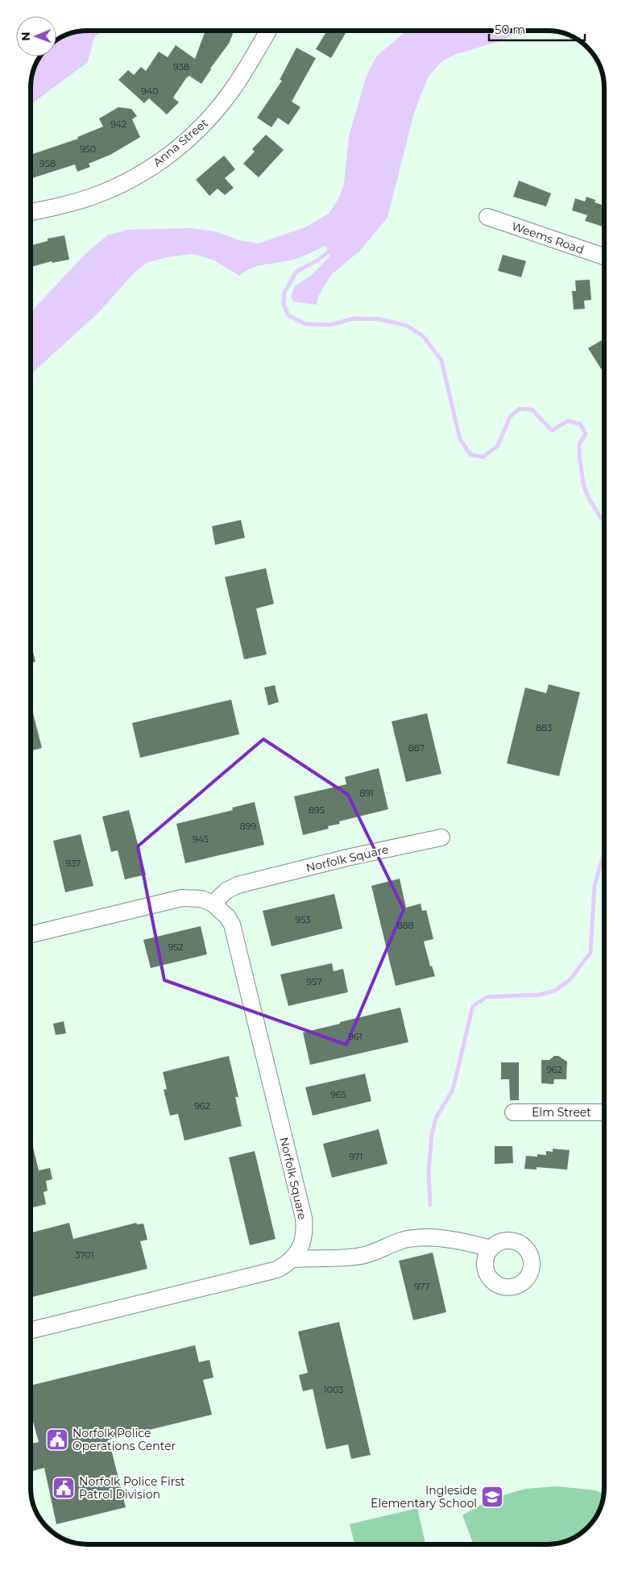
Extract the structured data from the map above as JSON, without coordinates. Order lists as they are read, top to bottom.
{
  "streets": {
    "street": [
      "Anna Street",
      "Weems Road",
      "Norfolk Square",
      "Elm Street"
    ]
  },
  "places": {
    "public building": ["Norfolk Police Operations Center", "Norfolk Police First Patrol Division"],
    "school or university": ["Ingleside Elementary School"]
  },
  "house_numbers": [
    "938",
    "940",
    "942",
    "950",
    "958",
    "883",
    "887",
    "891",
    "895",
    "899",
    "945",
    "937",
    "953",
    "888",
    "952",
    "957",
    "961",
    "962",
    "965",
    "962",
    "971",
    "3701",
    "977",
    "1003"
  ],
  "scale_bar": "50 m",
  "north": "left"
}
